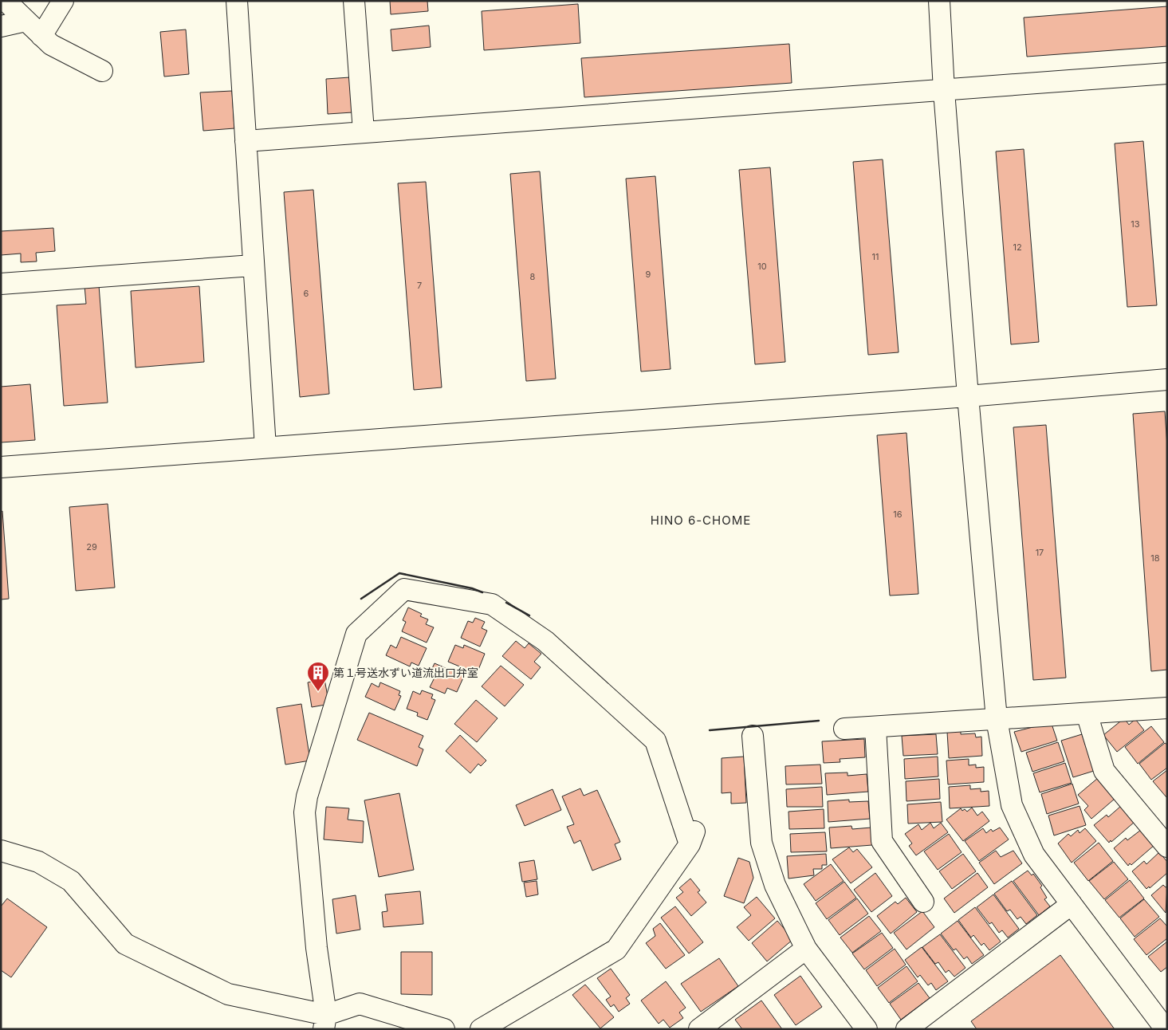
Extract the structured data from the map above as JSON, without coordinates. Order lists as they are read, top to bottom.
{
  "districts": ["HINO 6-CHOME"],
  "places": {
    "building": ["第１号送水ずい道流出口弁室"]
  },
  "house_numbers": [
    "13",
    "12",
    "11",
    "10",
    "9",
    "8",
    "7",
    "6",
    "16",
    "29",
    "17",
    "18"
  ]
}
